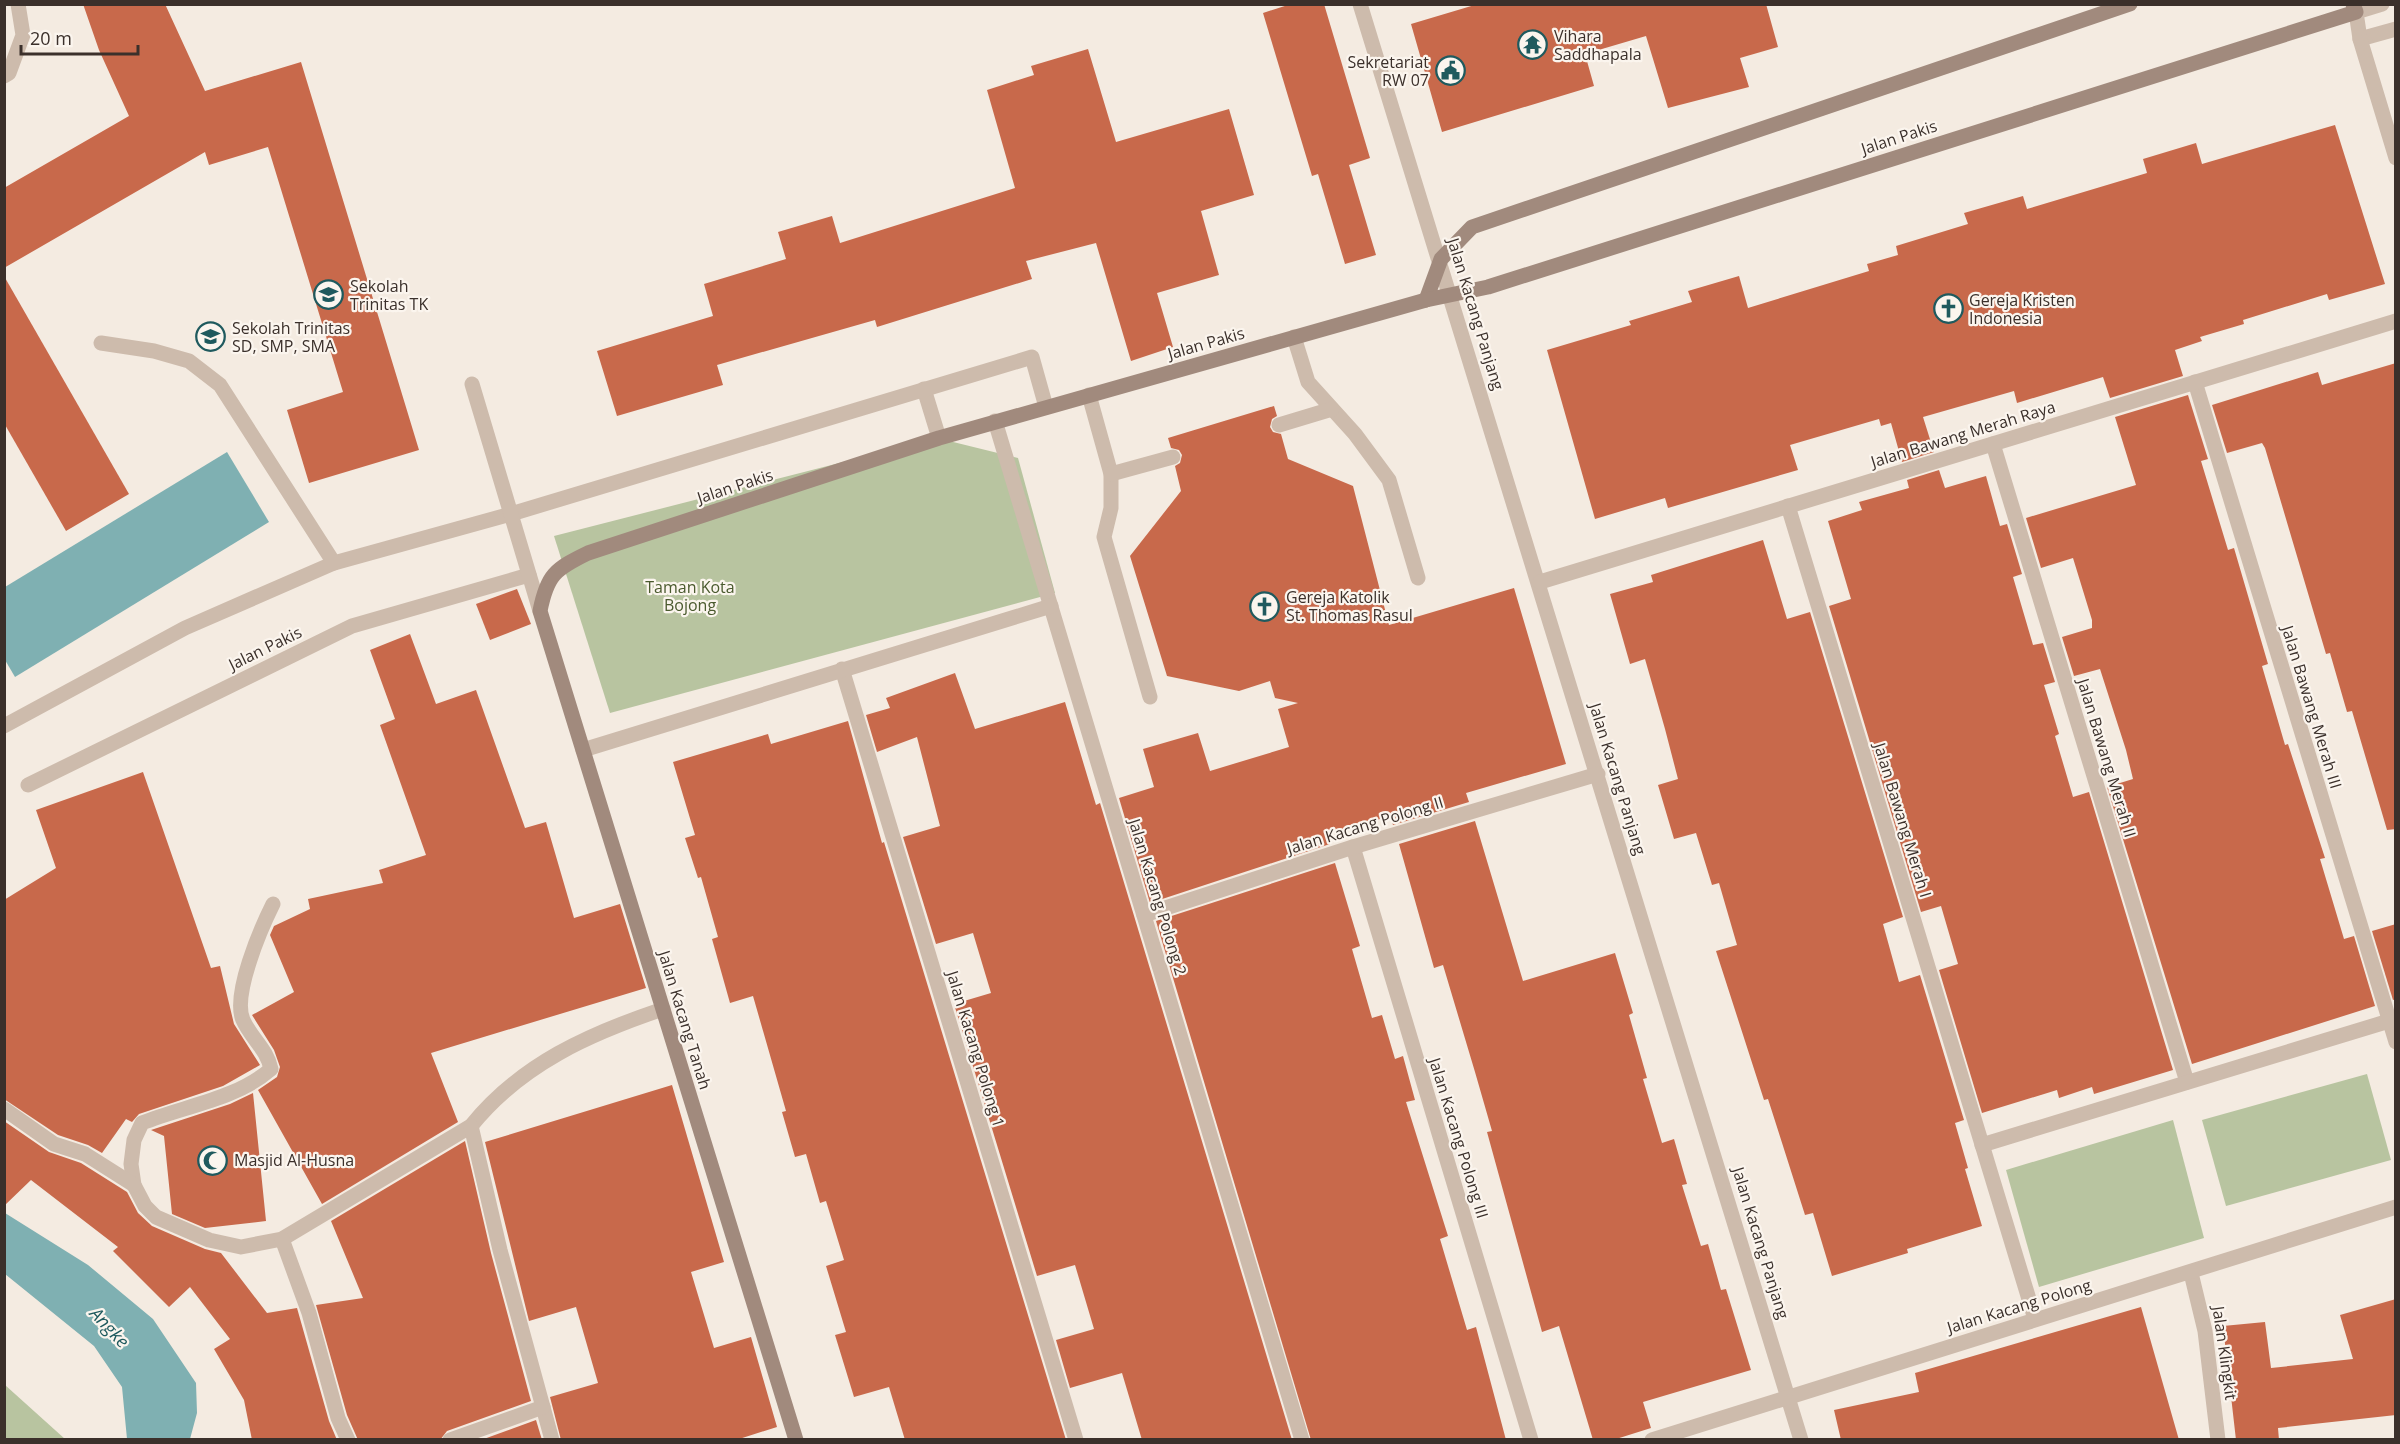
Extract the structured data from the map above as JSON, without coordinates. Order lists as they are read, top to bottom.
{
  "streets": {
    "street": [
      "Jalan Pakis",
      "Jalan Kacang Panjang",
      "Jalan Bawang Merah Raya",
      "Jalan Bawang Merah III",
      "Jalan Bawang Merah II",
      "Jalan Bawang Merah I",
      "Jalan Kacang Polong II",
      "Jalan Kacang Polong 2",
      "Jalan Kacang Tanah",
      "Jalan Kacang Polong 1",
      "Jalan Kacang Polong III",
      "Jalan Kacang Polong",
      "Jalan Klingkit"
    ]
  },
  "crossings": [
    ["Jalan Pakis", "Jalan Kacang Panjang"],
    ["Jalan Pakis", "Jalan Kacang Polong 2"],
    ["Jalan Pakis", "Jalan Kacang Tanah"],
    ["Jalan Kacang Panjang", "Jalan Bawang Merah Raya"],
    ["Jalan Kacang Panjang", "Jalan Kacang Polong II"],
    ["Jalan Kacang Panjang", "Jalan Kacang Polong"],
    ["Jalan Bawang Merah Raya", "Jalan Bawang Merah III"],
    ["Jalan Bawang Merah Raya", "Jalan Bawang Merah II"],
    ["Jalan Bawang Merah Raya", "Jalan Bawang Merah I"],
    ["Jalan Bawang Merah I", "Jalan Kacang Polong"],
    ["Jalan Kacang Polong II", "Jalan Kacang Polong 2"],
    ["Jalan Kacang Polong II", "Jalan Kacang Polong III"],
    ["Jalan Kacang Polong", "Jalan Klingkit"]
  ],
  "water": ["Angke"],
  "parks": ["Taman Kota Bojong"],
  "places": {
    "temple": ["Vihara Saddhapala"],
    "public building": ["Sekretariat RW 07"],
    "school or university": ["Sekolah Trinitas TK", "Sekolah Trinitas SD, SMP, SMA"],
    "church": ["Gereja Kristen Indonesia", "Gereja Katolik St. Thomas Rasul"],
    "mosque": ["Masjid Al-Husna"]
  },
  "scale_bar": "20 m"
}
